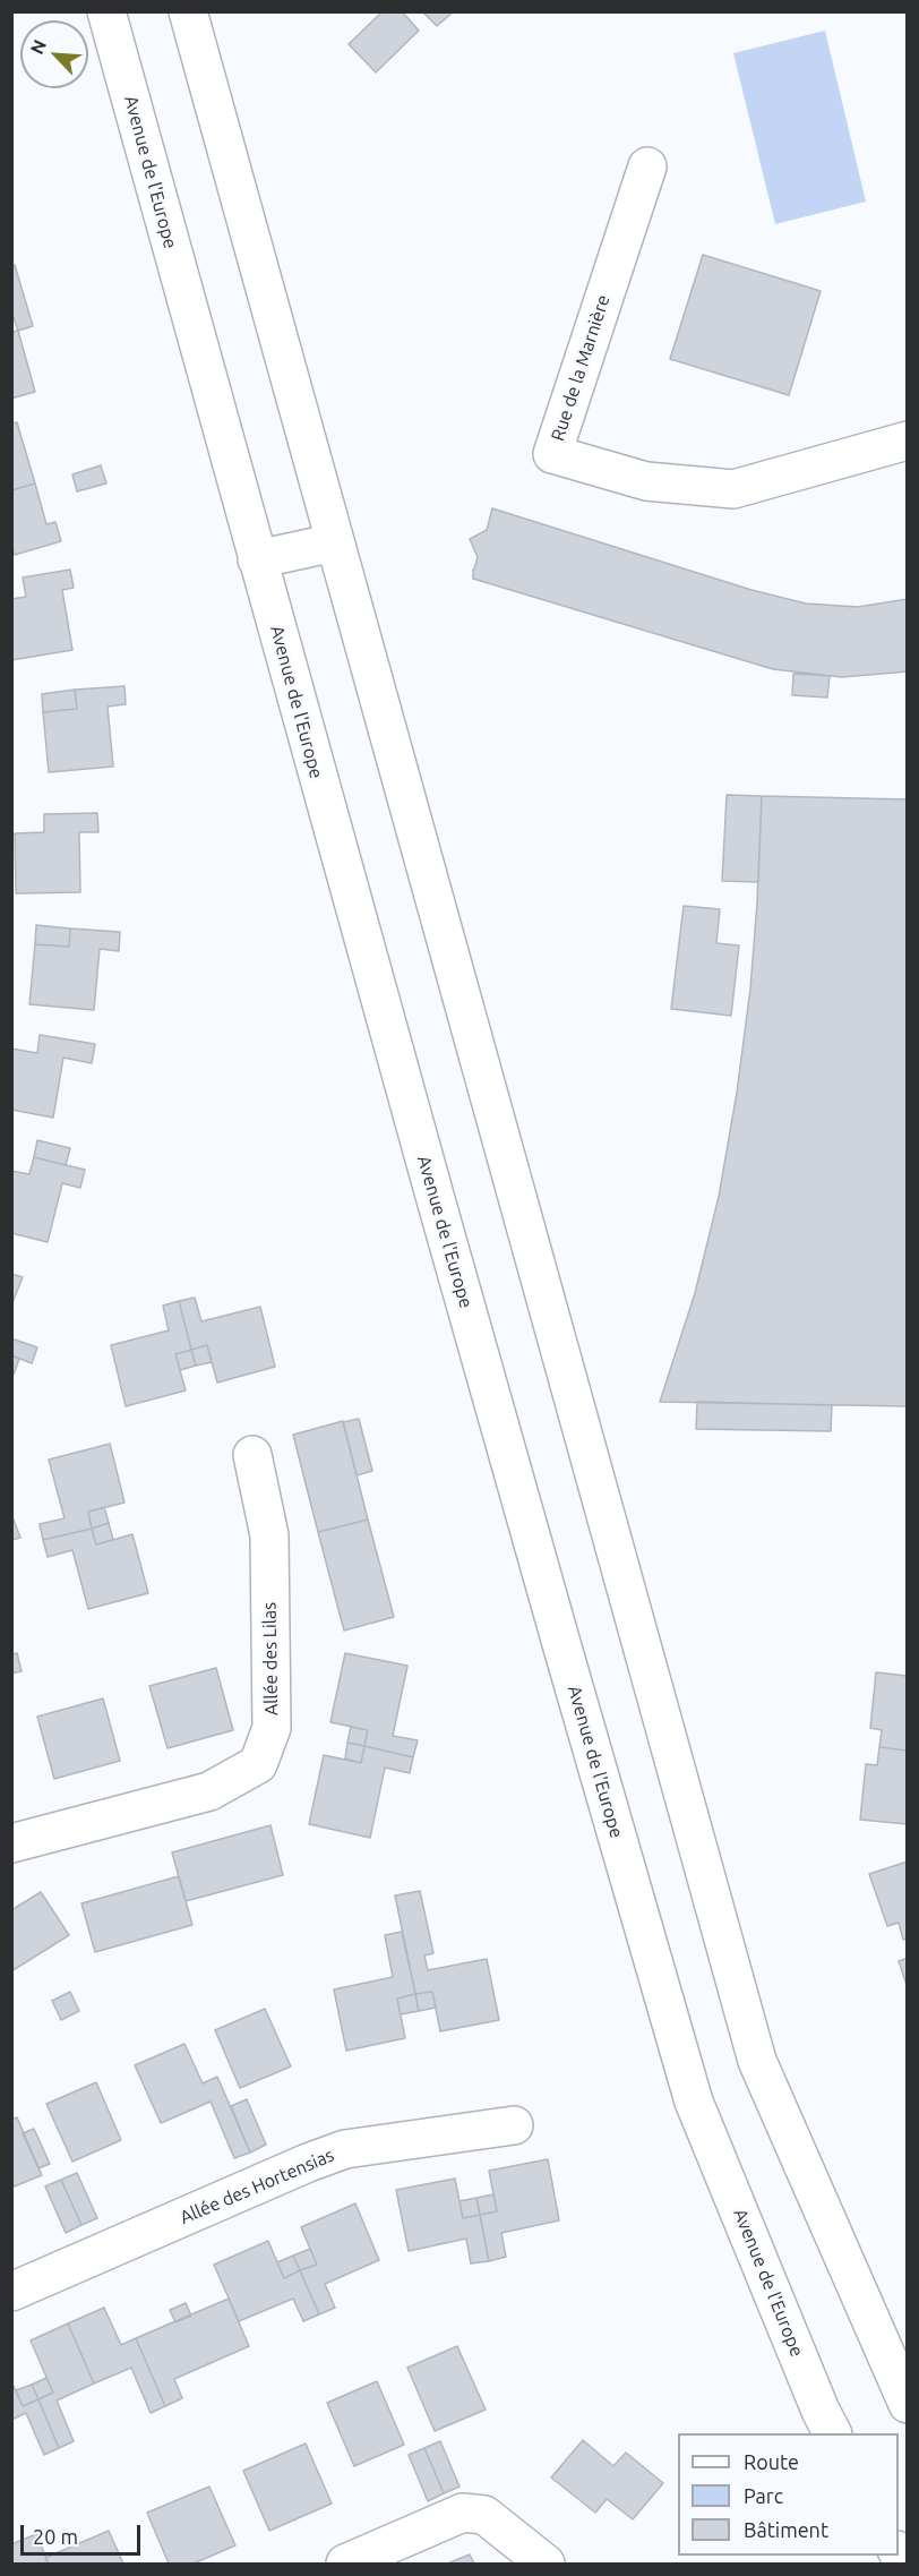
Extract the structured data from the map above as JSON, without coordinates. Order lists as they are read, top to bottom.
{
  "streets": {
    "main road": [
      "Avenue de l'Europe",
      "Rue de la Marnière",
      "Allée des Lilas",
      "Allée des Hortensias"
    ]
  },
  "legend": ["Route", "Parc", "Bâtiment"],
  "scale_bar": "20 m",
  "north": "top left"
}
